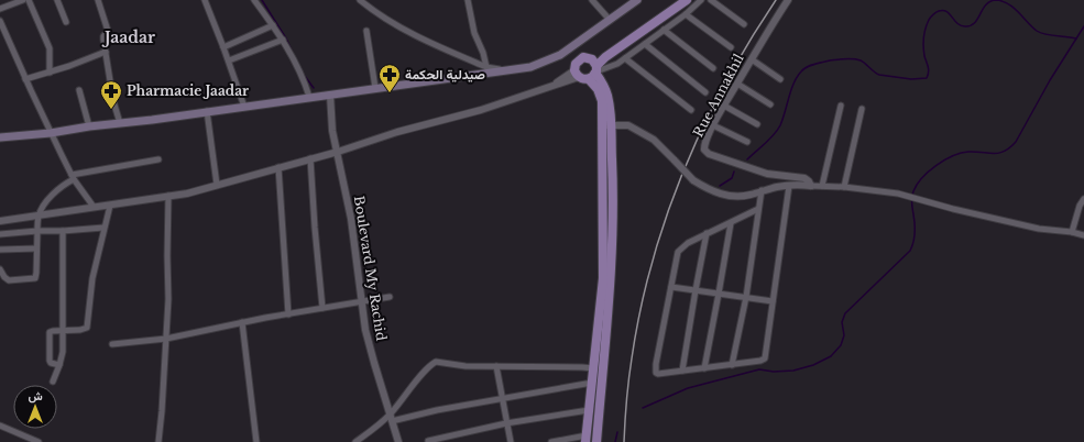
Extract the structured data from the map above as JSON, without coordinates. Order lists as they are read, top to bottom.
{
  "streets": {
    "street": ["Rue Annakhil", "Boulevard My Rachid"]
  },
  "districts": ["Jaadar"],
  "places": {
    "pharmacy": ["صيدلية الحكمة", "Pharmacie Jaadar"]
  },
  "north": "top"
}
